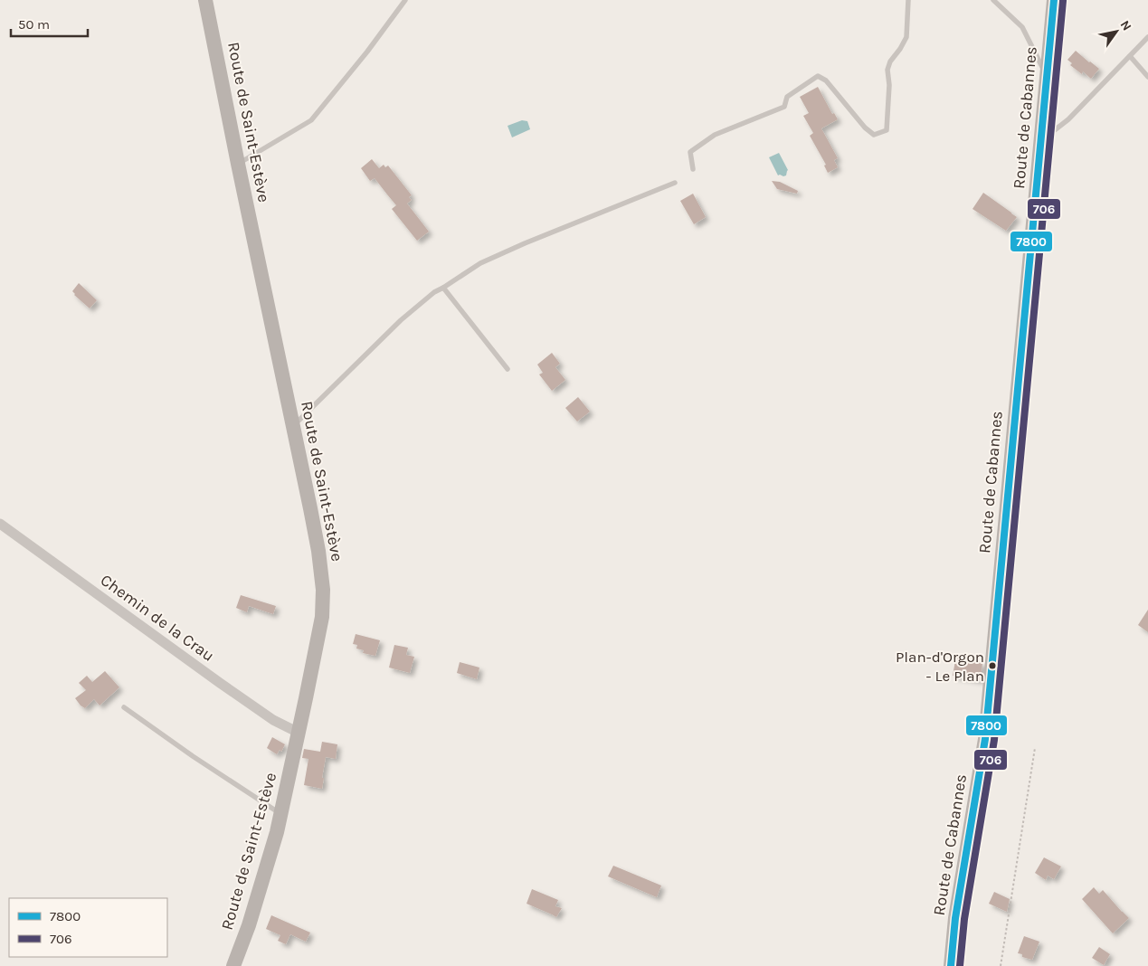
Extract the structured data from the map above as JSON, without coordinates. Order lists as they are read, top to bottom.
{
  "streets": {
    "street": ["Route de Cabannes", "Route de Saint-Estève", "Chemin de la Crau"]
  },
  "crossings": [
    ["Route de Saint-Estève", "Chemin de la Crau"]
  ],
  "places": ["Plan-d'Orgon - Le Plan"],
  "lines": ["transit line 7800", "transit line 706"],
  "legend": ["7800", "706"],
  "scale_bar": "50 m",
  "north": "top right"
}
